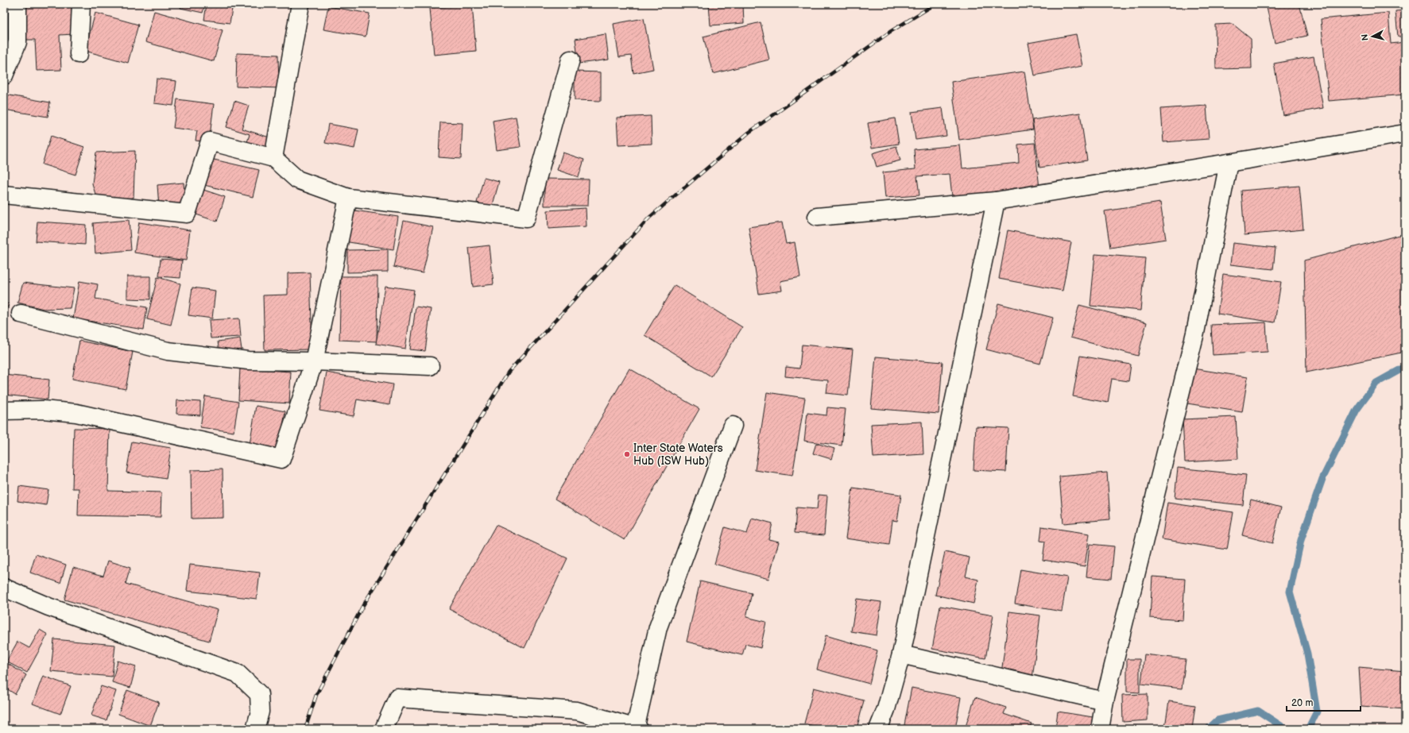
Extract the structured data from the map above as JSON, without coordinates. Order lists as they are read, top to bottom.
{
  "places": ["Inter State Waters Hub (ISW Hub)"],
  "scale_bar": "20 m",
  "north": "left"
}
